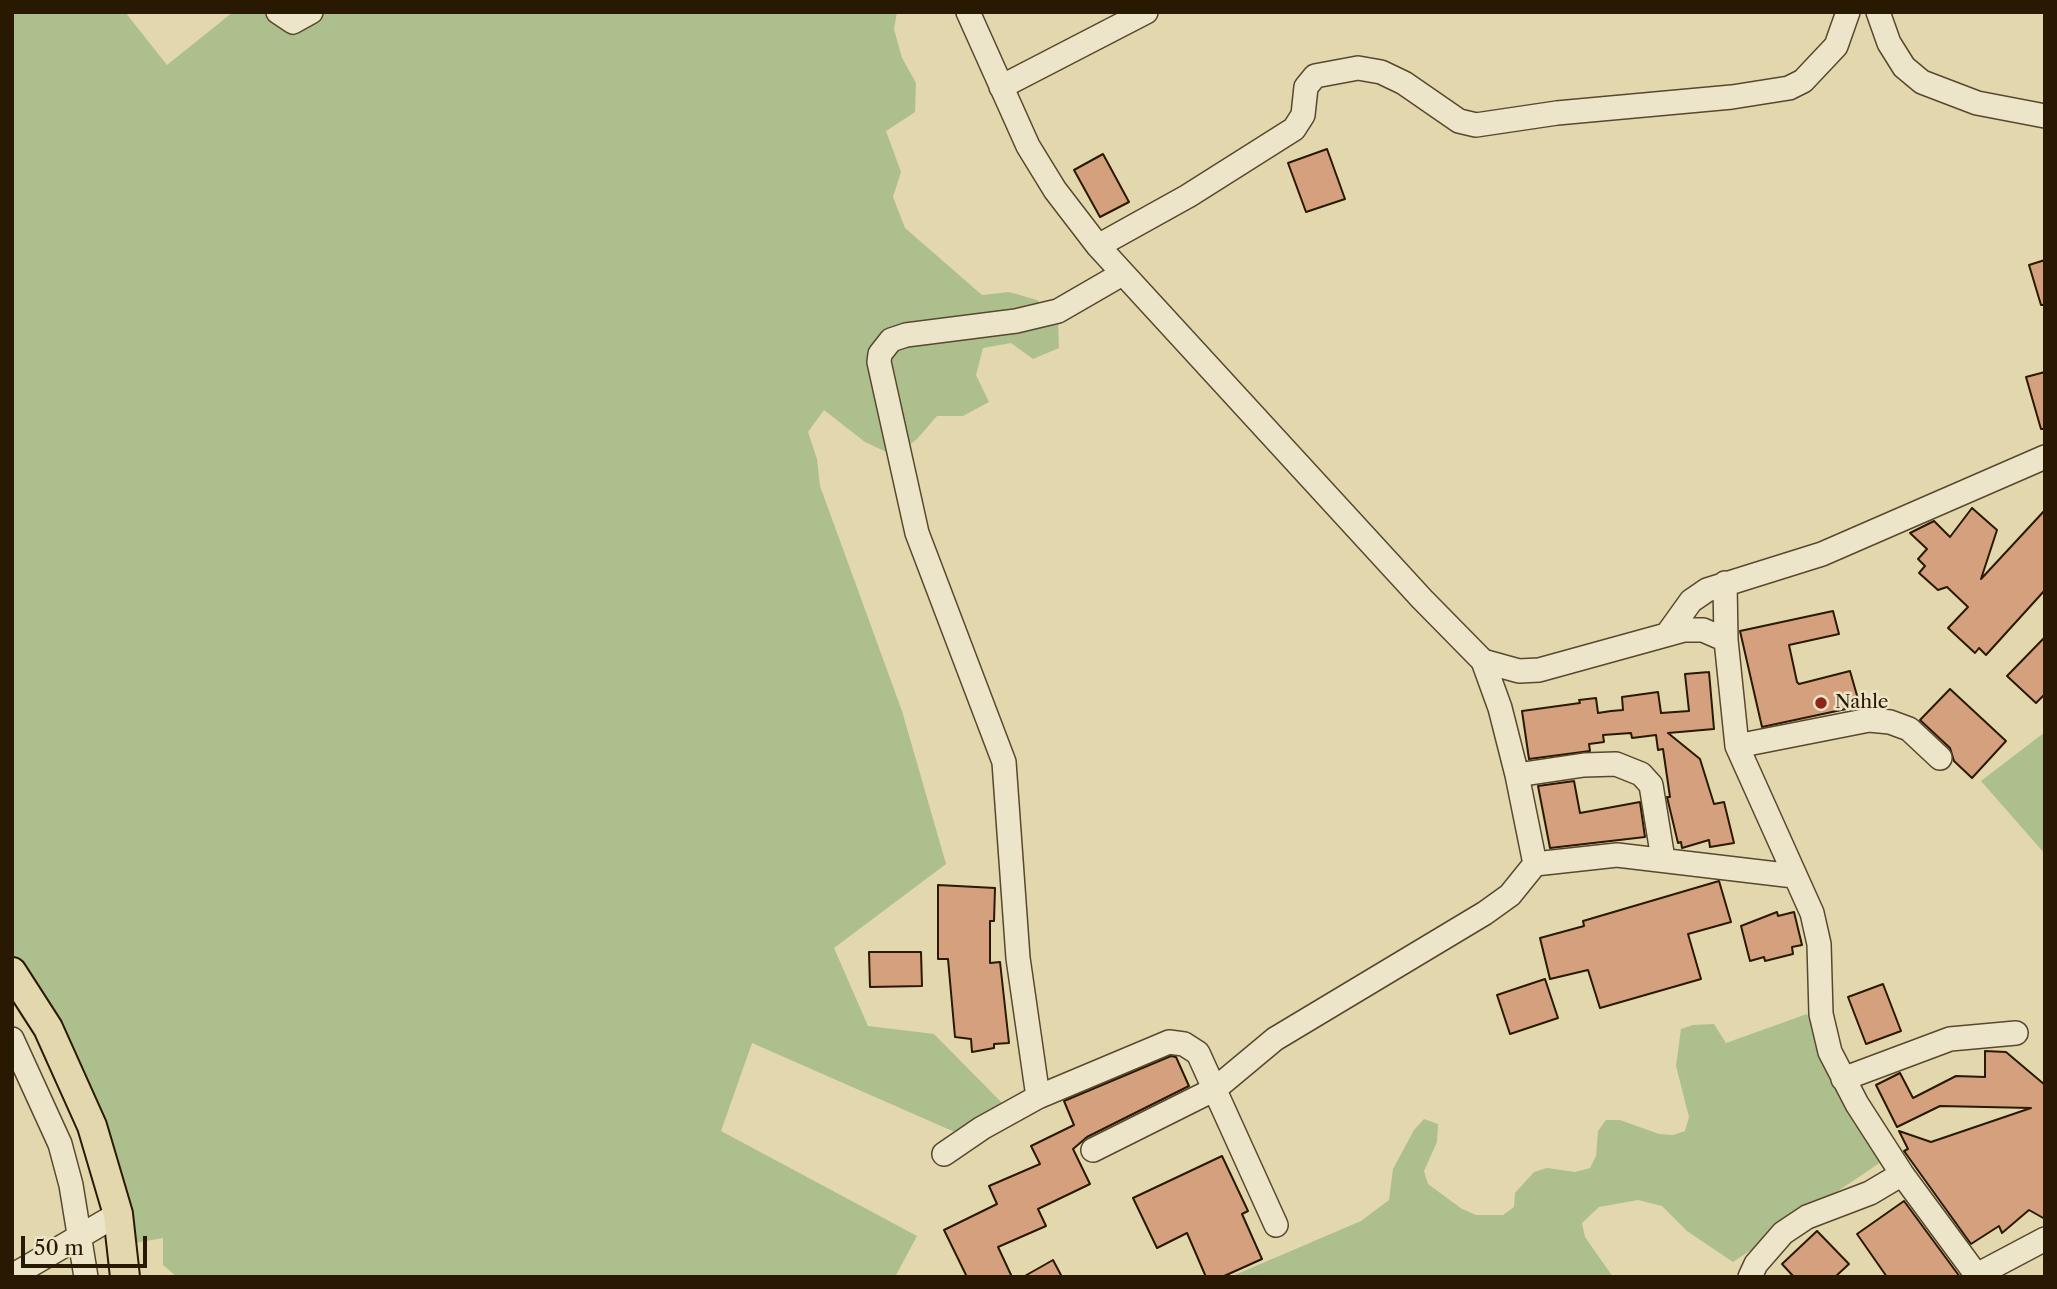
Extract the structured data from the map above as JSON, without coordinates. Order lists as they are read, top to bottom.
{
  "places": ["Nahle"],
  "scale_bar": "50 m"
}
